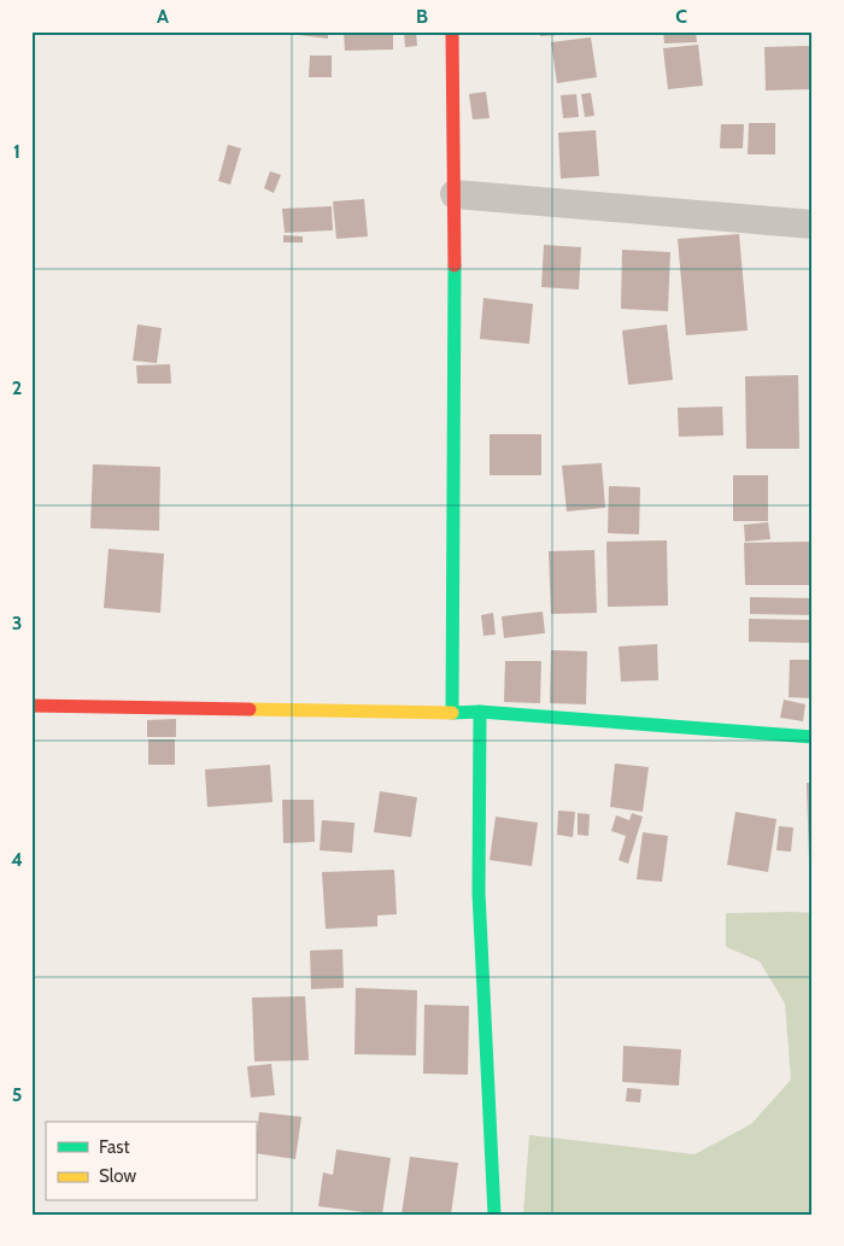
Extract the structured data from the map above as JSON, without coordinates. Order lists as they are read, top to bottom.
{
  "legend": ["Fast", "Slow"],
  "grid": {
    "columns": ["A", "B", "C"],
    "rows": [
      "1",
      "2",
      "3",
      "4",
      "5"
    ]
  }
}
